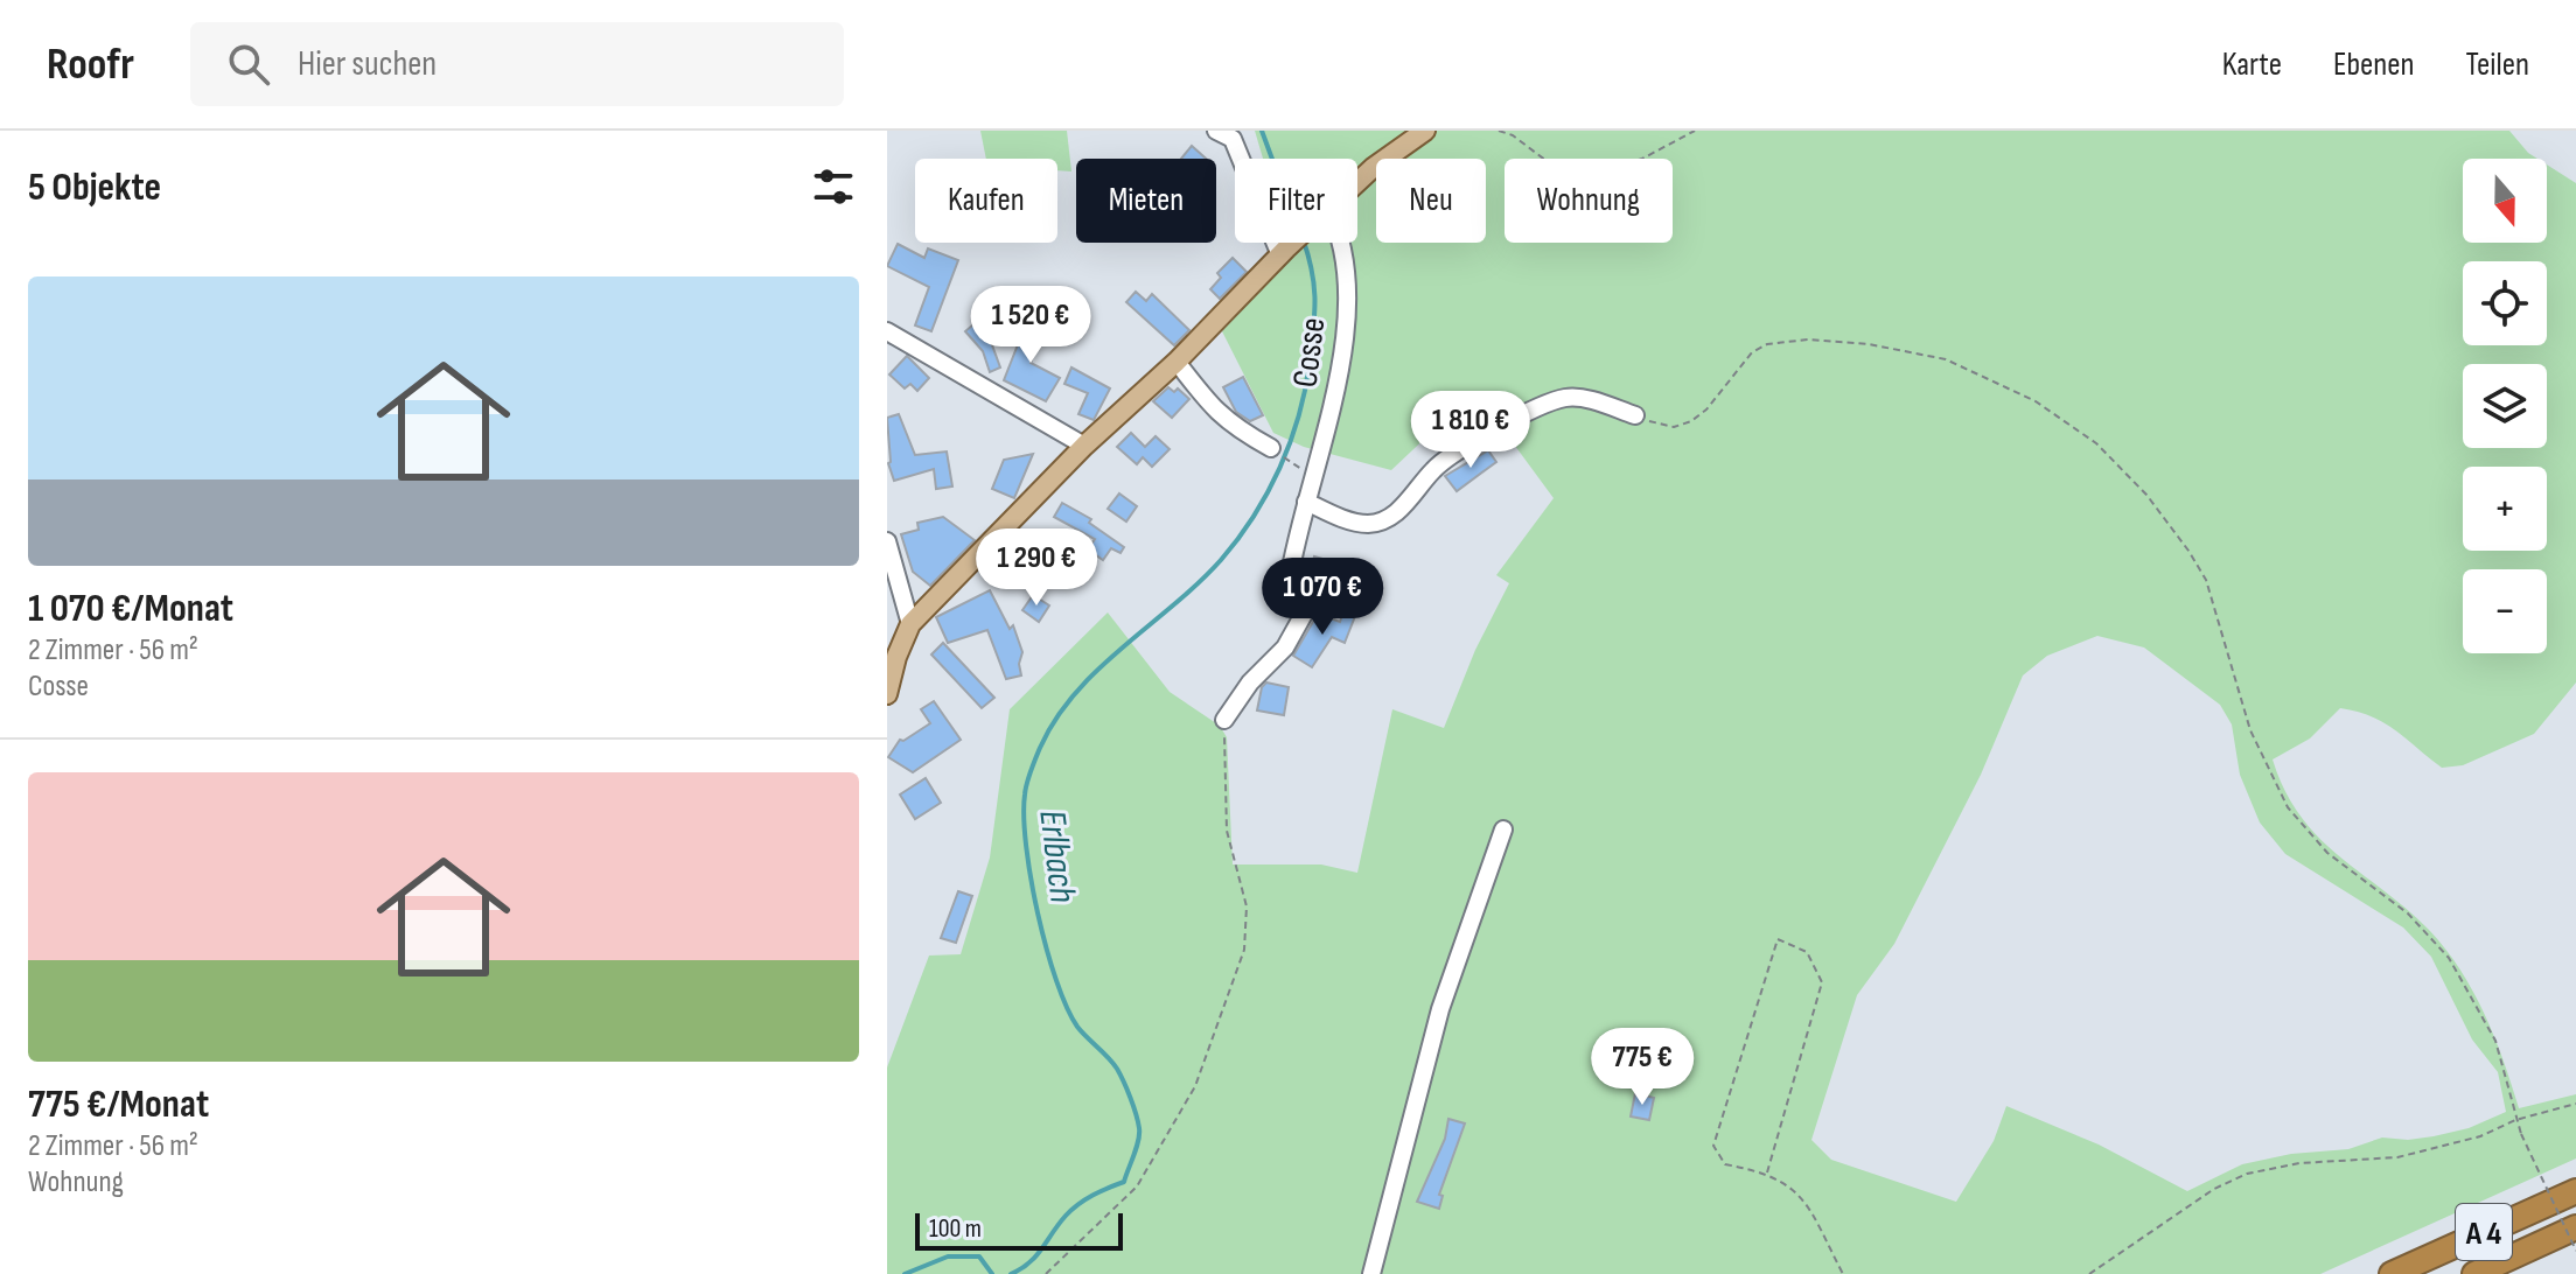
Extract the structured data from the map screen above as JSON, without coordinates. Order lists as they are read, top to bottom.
{
  "streets": {
    "highway": ["A 4"],
    "street": ["Cosse"]
  },
  "water": ["Erlbach"],
  "scale_bar": "100 m",
  "north": "bottom",
  "page": {
    "header": "Roofr",
    "search": "Hier suchen",
    "nav": ["Karte", "Ebenen", "Teilen"],
    "heading": "5 Objekte",
    "map_buttons": ["+", "−"],
    "chip": [
      "Kaufen",
      "Mieten",
      "Filter",
      "Neu",
      "Wohnung"
    ],
    "list": [
      {
        "name": "1 070 €/Monat",
        "note": "2 Zimmer · 56 m² · Cosse"
      },
      {
        "name": "775 €/Monat",
        "note": "2 Zimmer · 56 m² · Wohnung"
      }
    ],
    "price": [
      "1 520 €",
      "1 810 €",
      "1 290 €",
      "1 070 €",
      "775 €"
    ],
    "scale": "100 m"
  }
}
